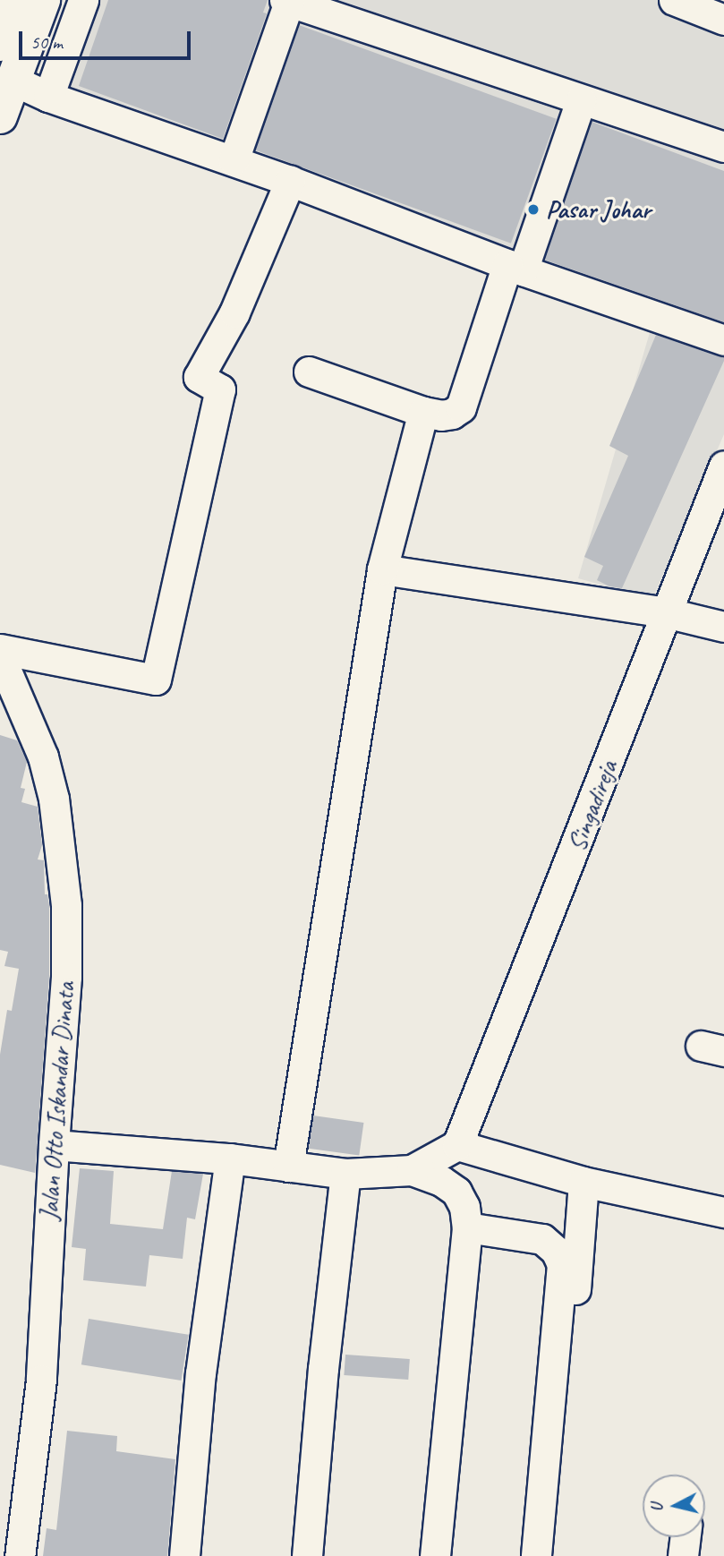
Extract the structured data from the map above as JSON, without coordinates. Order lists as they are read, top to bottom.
{
  "streets": {
    "street": ["Singadireja", "Jalan Otto Iskandar Dinata"]
  },
  "places": ["Pasar Johar"],
  "scale_bar": "50 m",
  "north": "left"
}
